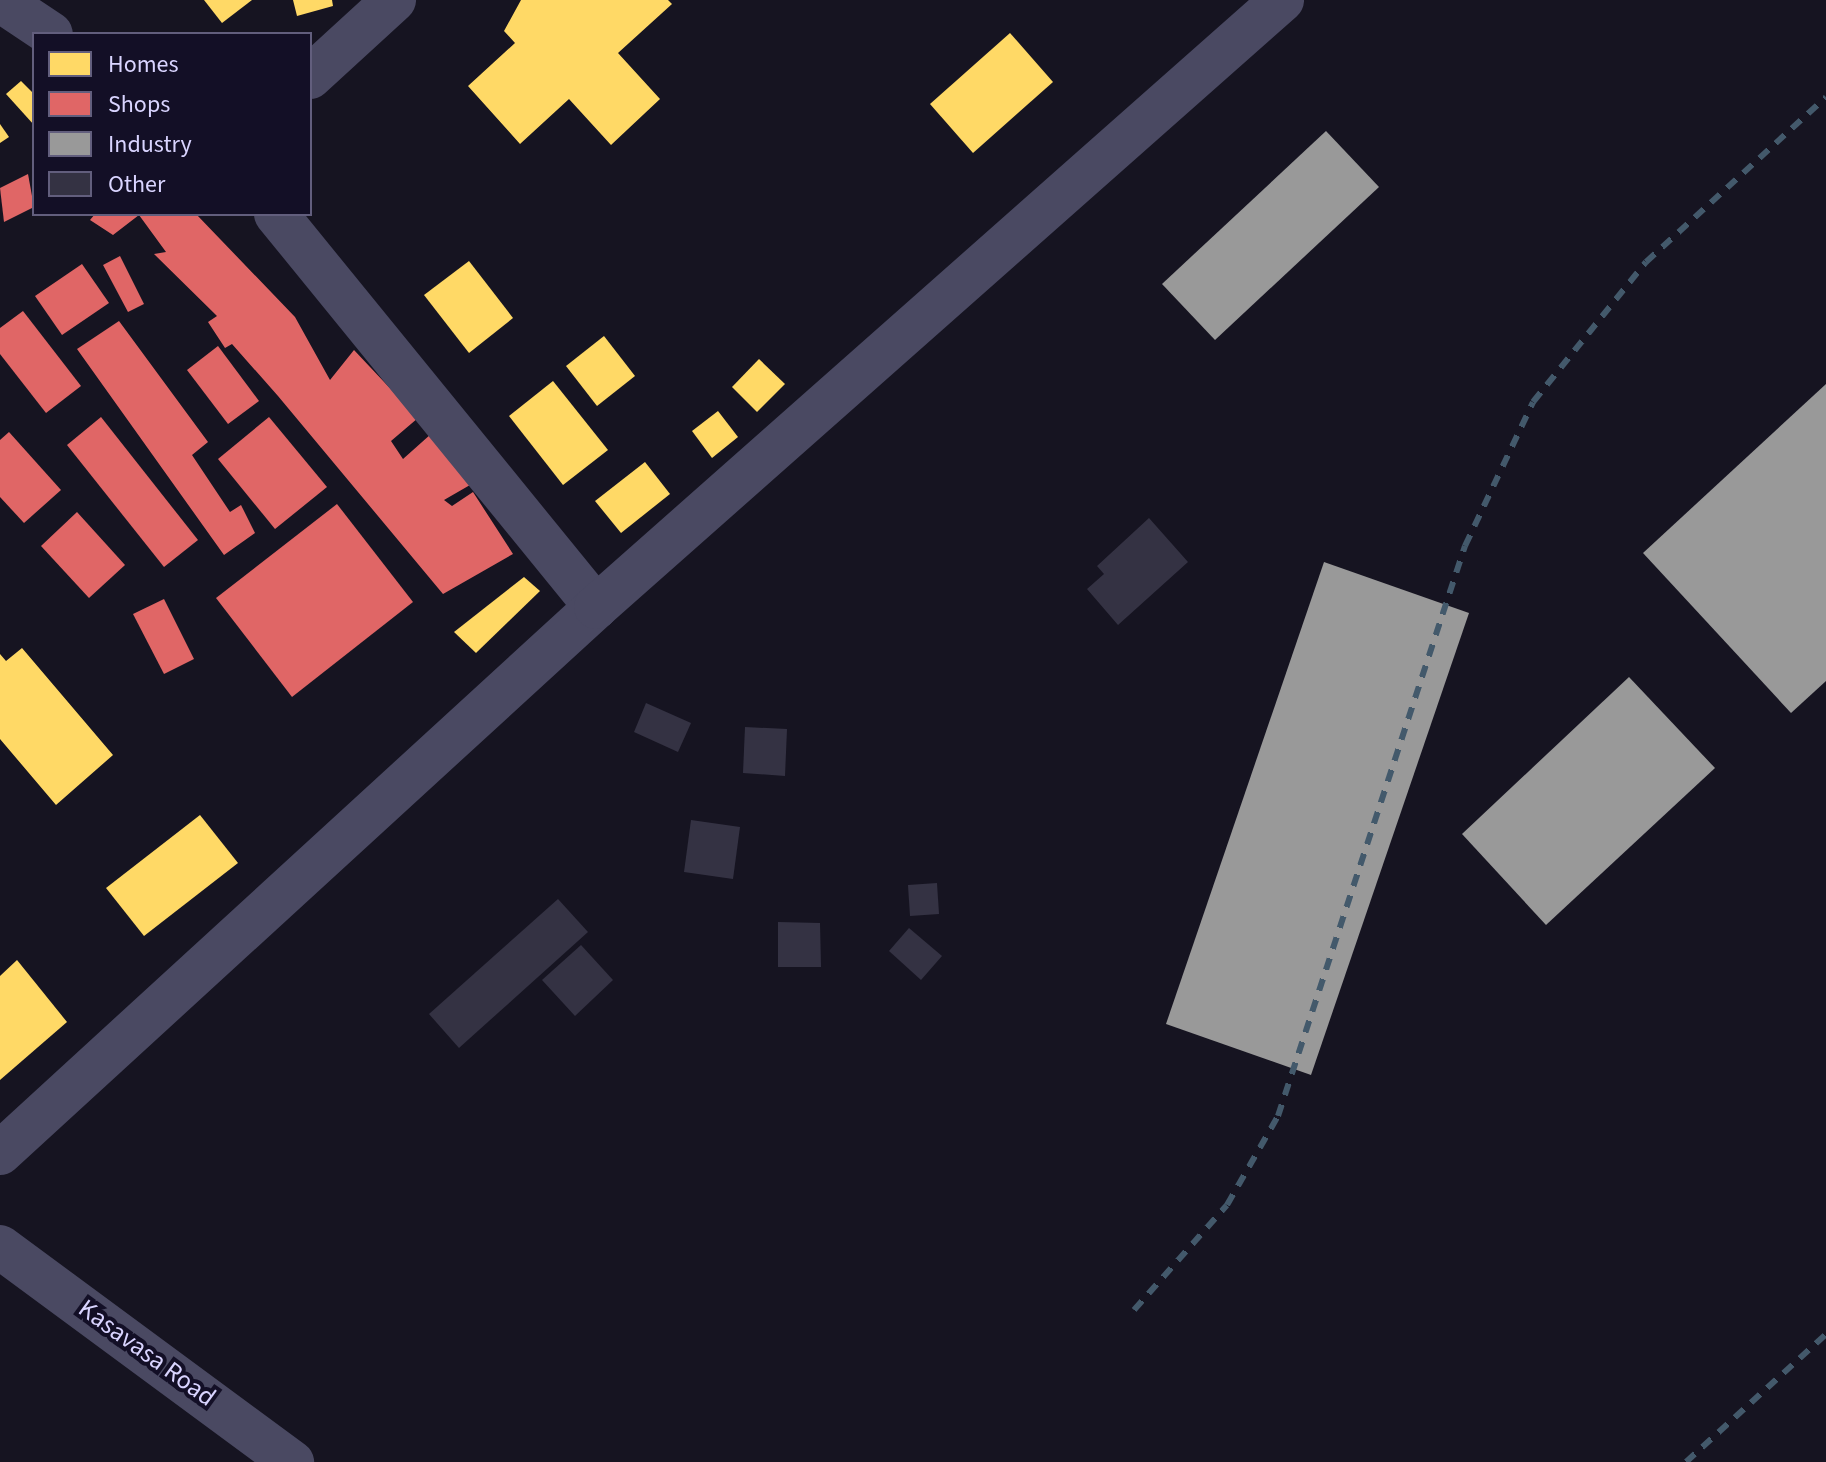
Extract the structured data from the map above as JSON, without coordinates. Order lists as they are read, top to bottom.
{
  "streets": {
    "street": ["Kasavasa Road"]
  },
  "legend": [
    "Homes",
    "Shops",
    "Industry",
    "Other"
  ]
}
